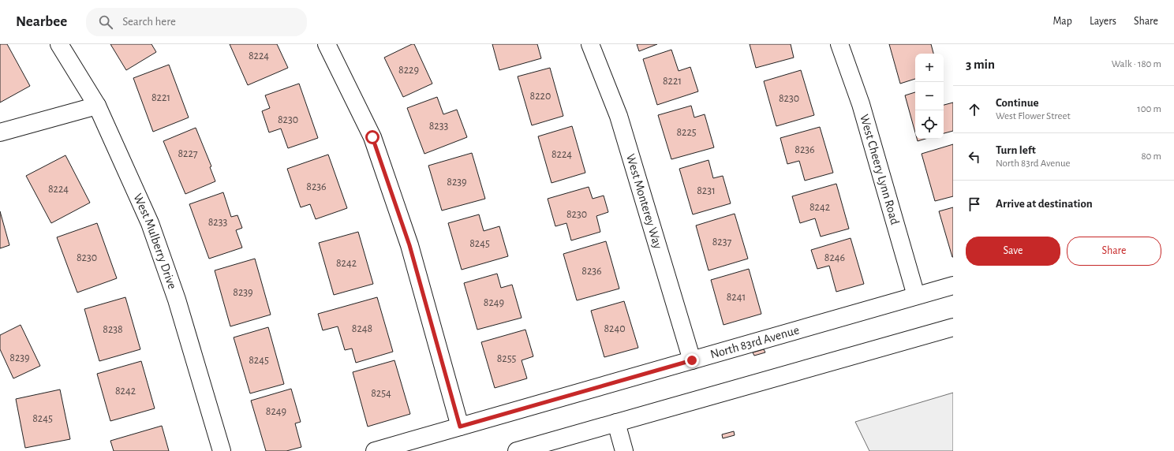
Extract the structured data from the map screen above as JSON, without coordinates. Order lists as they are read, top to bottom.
{
  "streets": {
    "street": [
      "West Cheery Lynn Road",
      "West Monterey Way",
      "West Mulberry Drive",
      "North 83rd Avenue"
    ]
  },
  "crossings": [
    ["West Cheery Lynn Road", "North 83rd Avenue"],
    ["West Monterey Way", "North 83rd Avenue"]
  ],
  "house_numbers": [
    "8224",
    "8229",
    "8221",
    "8220",
    "8221",
    "8230",
    "8230",
    "8233",
    "8225",
    "8236",
    "8227",
    "8224",
    "8239",
    "8236",
    "8224",
    "8231",
    "8242",
    "8230",
    "8233",
    "8237",
    "8245",
    "8230",
    "8246",
    "8242",
    "8236",
    "8239",
    "8241",
    "8249",
    "8248",
    "8240",
    "8238",
    "8239",
    "8255",
    "8245",
    "8242",
    "8254",
    "8249",
    "8245"
  ],
  "page": {
    "header": "Nearbee",
    "search": "Search here",
    "nav": ["Map", "Layers", "Share"],
    "heading": ["3 min", "Walk · 180 m"],
    "map_buttons": ["+", "−"],
    "list": [
      ["Continue", "West Flower Street", "100 m"],
      ["Turn left", "North 83rd Avenue", "80 m"],
      "Arrive at destination"
    ],
    "buttons": ["Save", "Share"]
  }
}
